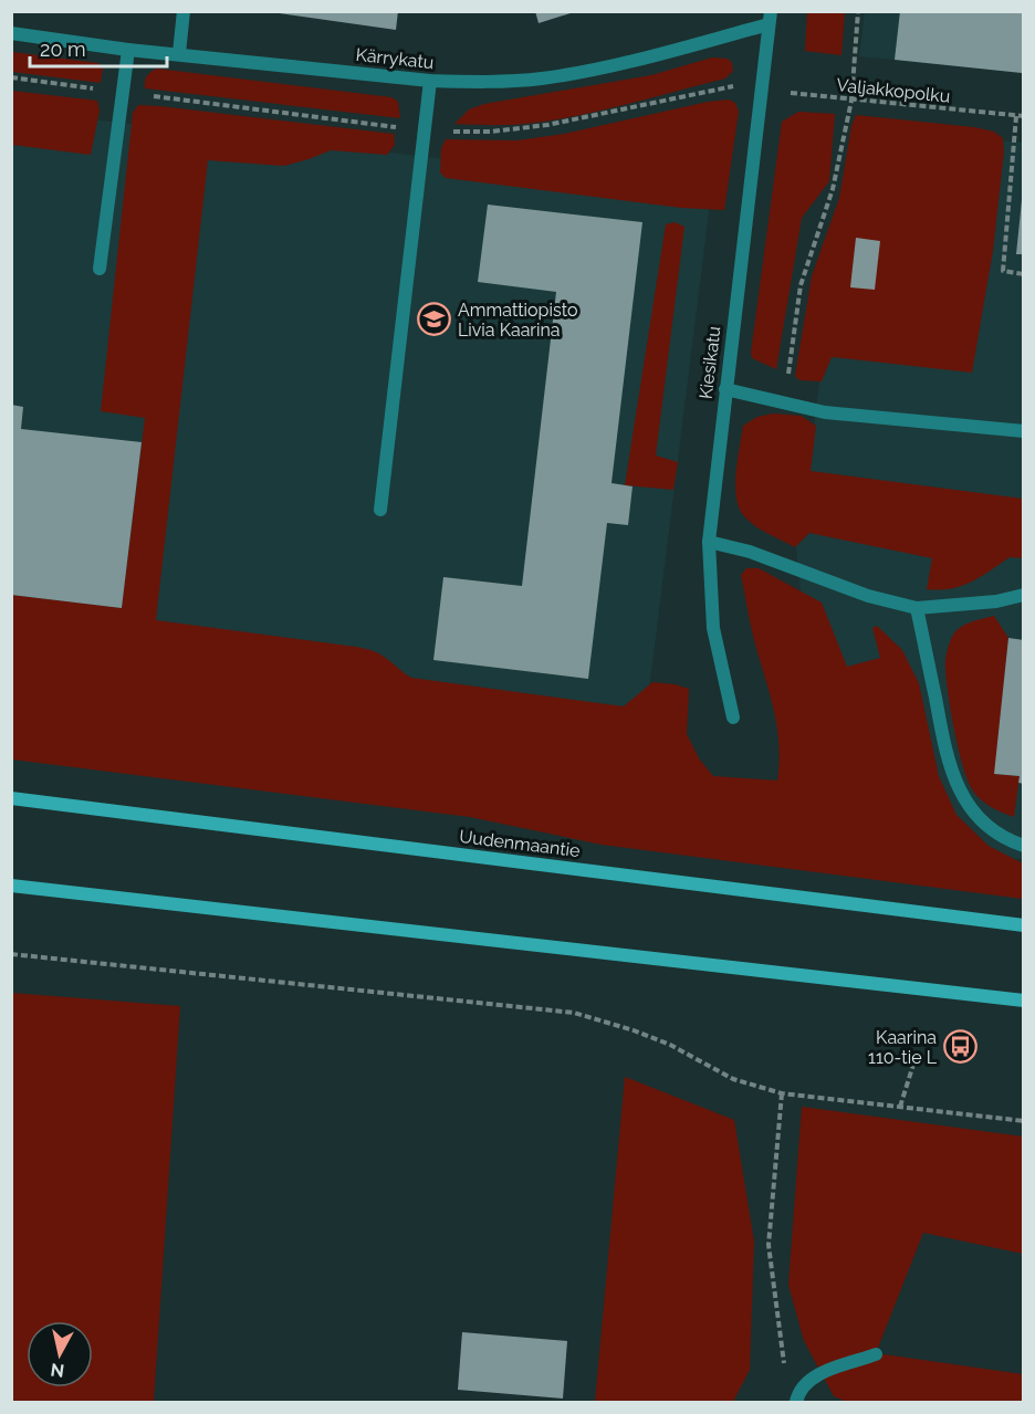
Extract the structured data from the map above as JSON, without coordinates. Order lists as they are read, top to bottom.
{
  "streets": {
    "main road": ["Uudenmaantie"],
    "street": ["Kärrykatu", "Kiesikatu"],
    "path": ["Valjakkopolku"]
  },
  "crossings": [
    ["Kärrykatu", "Kiesikatu"],
    ["Valjakkopolku", "Kiesikatu"]
  ],
  "places": {
    "school or university": ["Ammattiopisto Livia Kaarina"],
    "bus stop": ["Kaarina 110-tie L"]
  },
  "scale_bar": "20 m",
  "north": "bottom"
}
